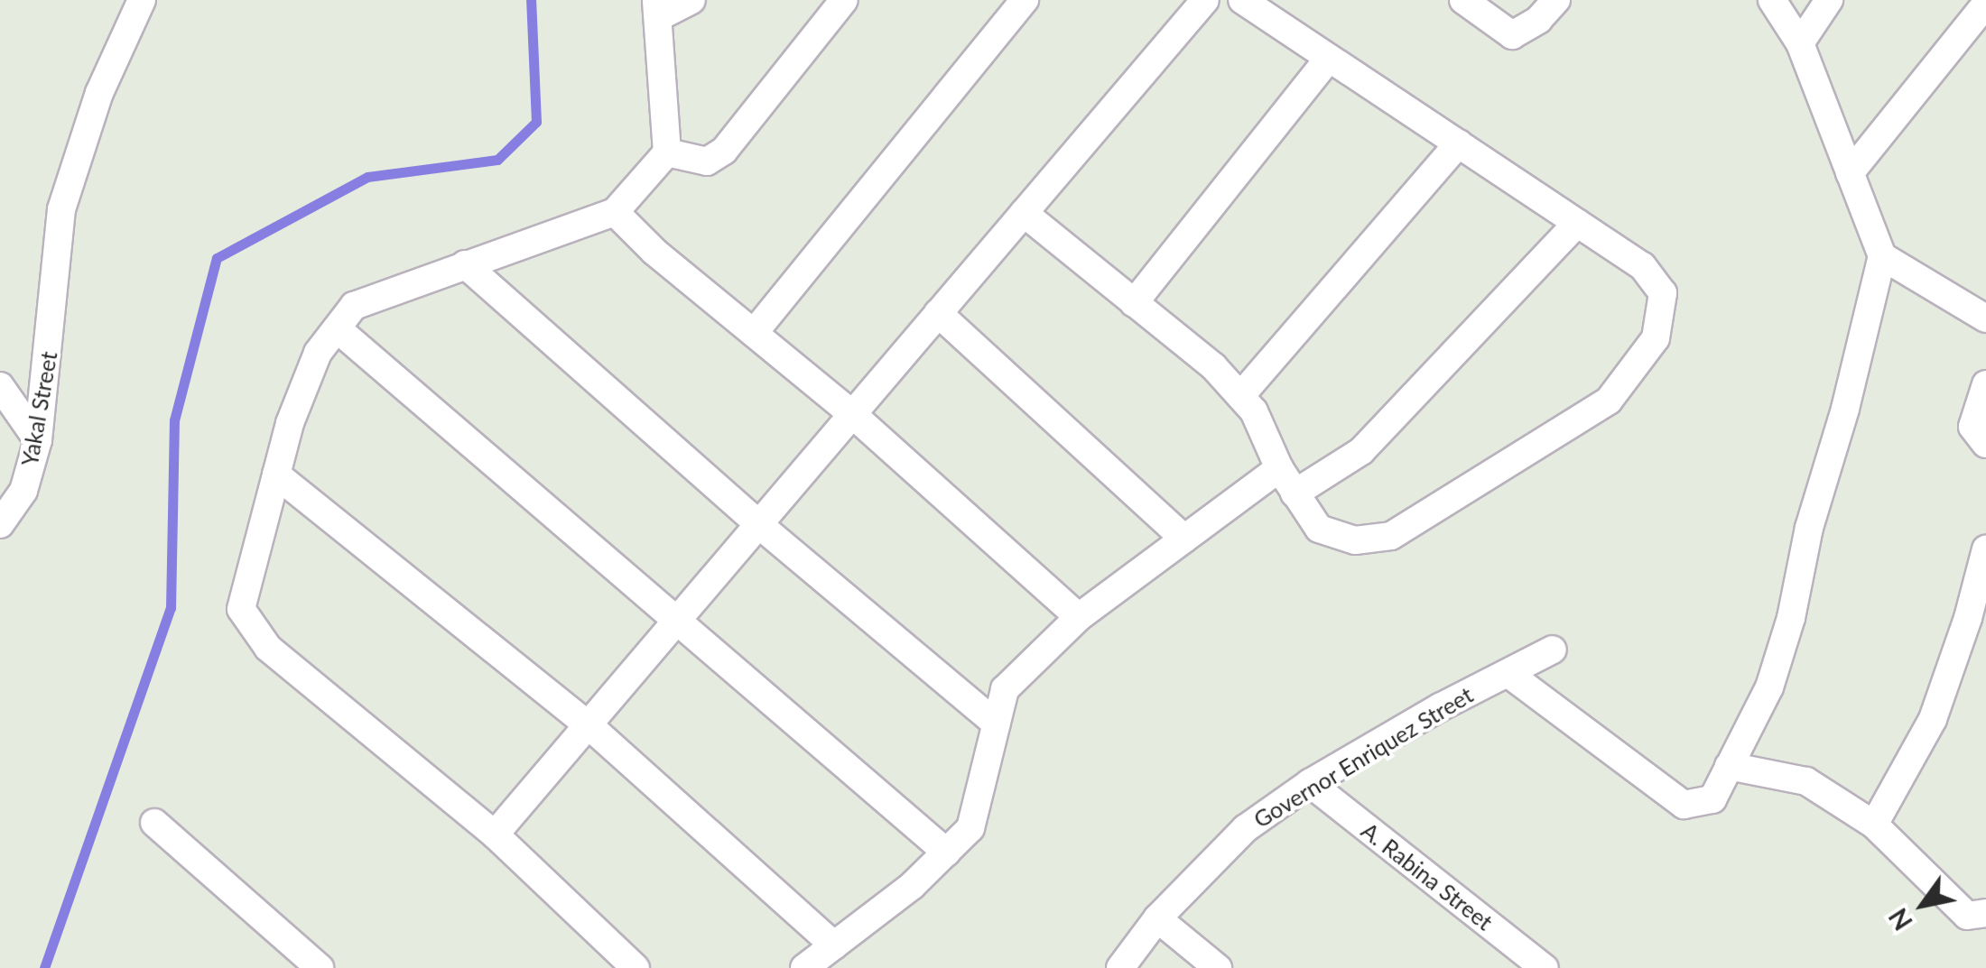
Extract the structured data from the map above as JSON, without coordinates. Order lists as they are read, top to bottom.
{
  "streets": {
    "street": ["Yakal Street", "Governor Enriquez Street", "A. Rabina Street"]
  },
  "crossings": [
    ["Governor Enriquez Street", "A. Rabina Street"]
  ],
  "north": "bottom left"
}
